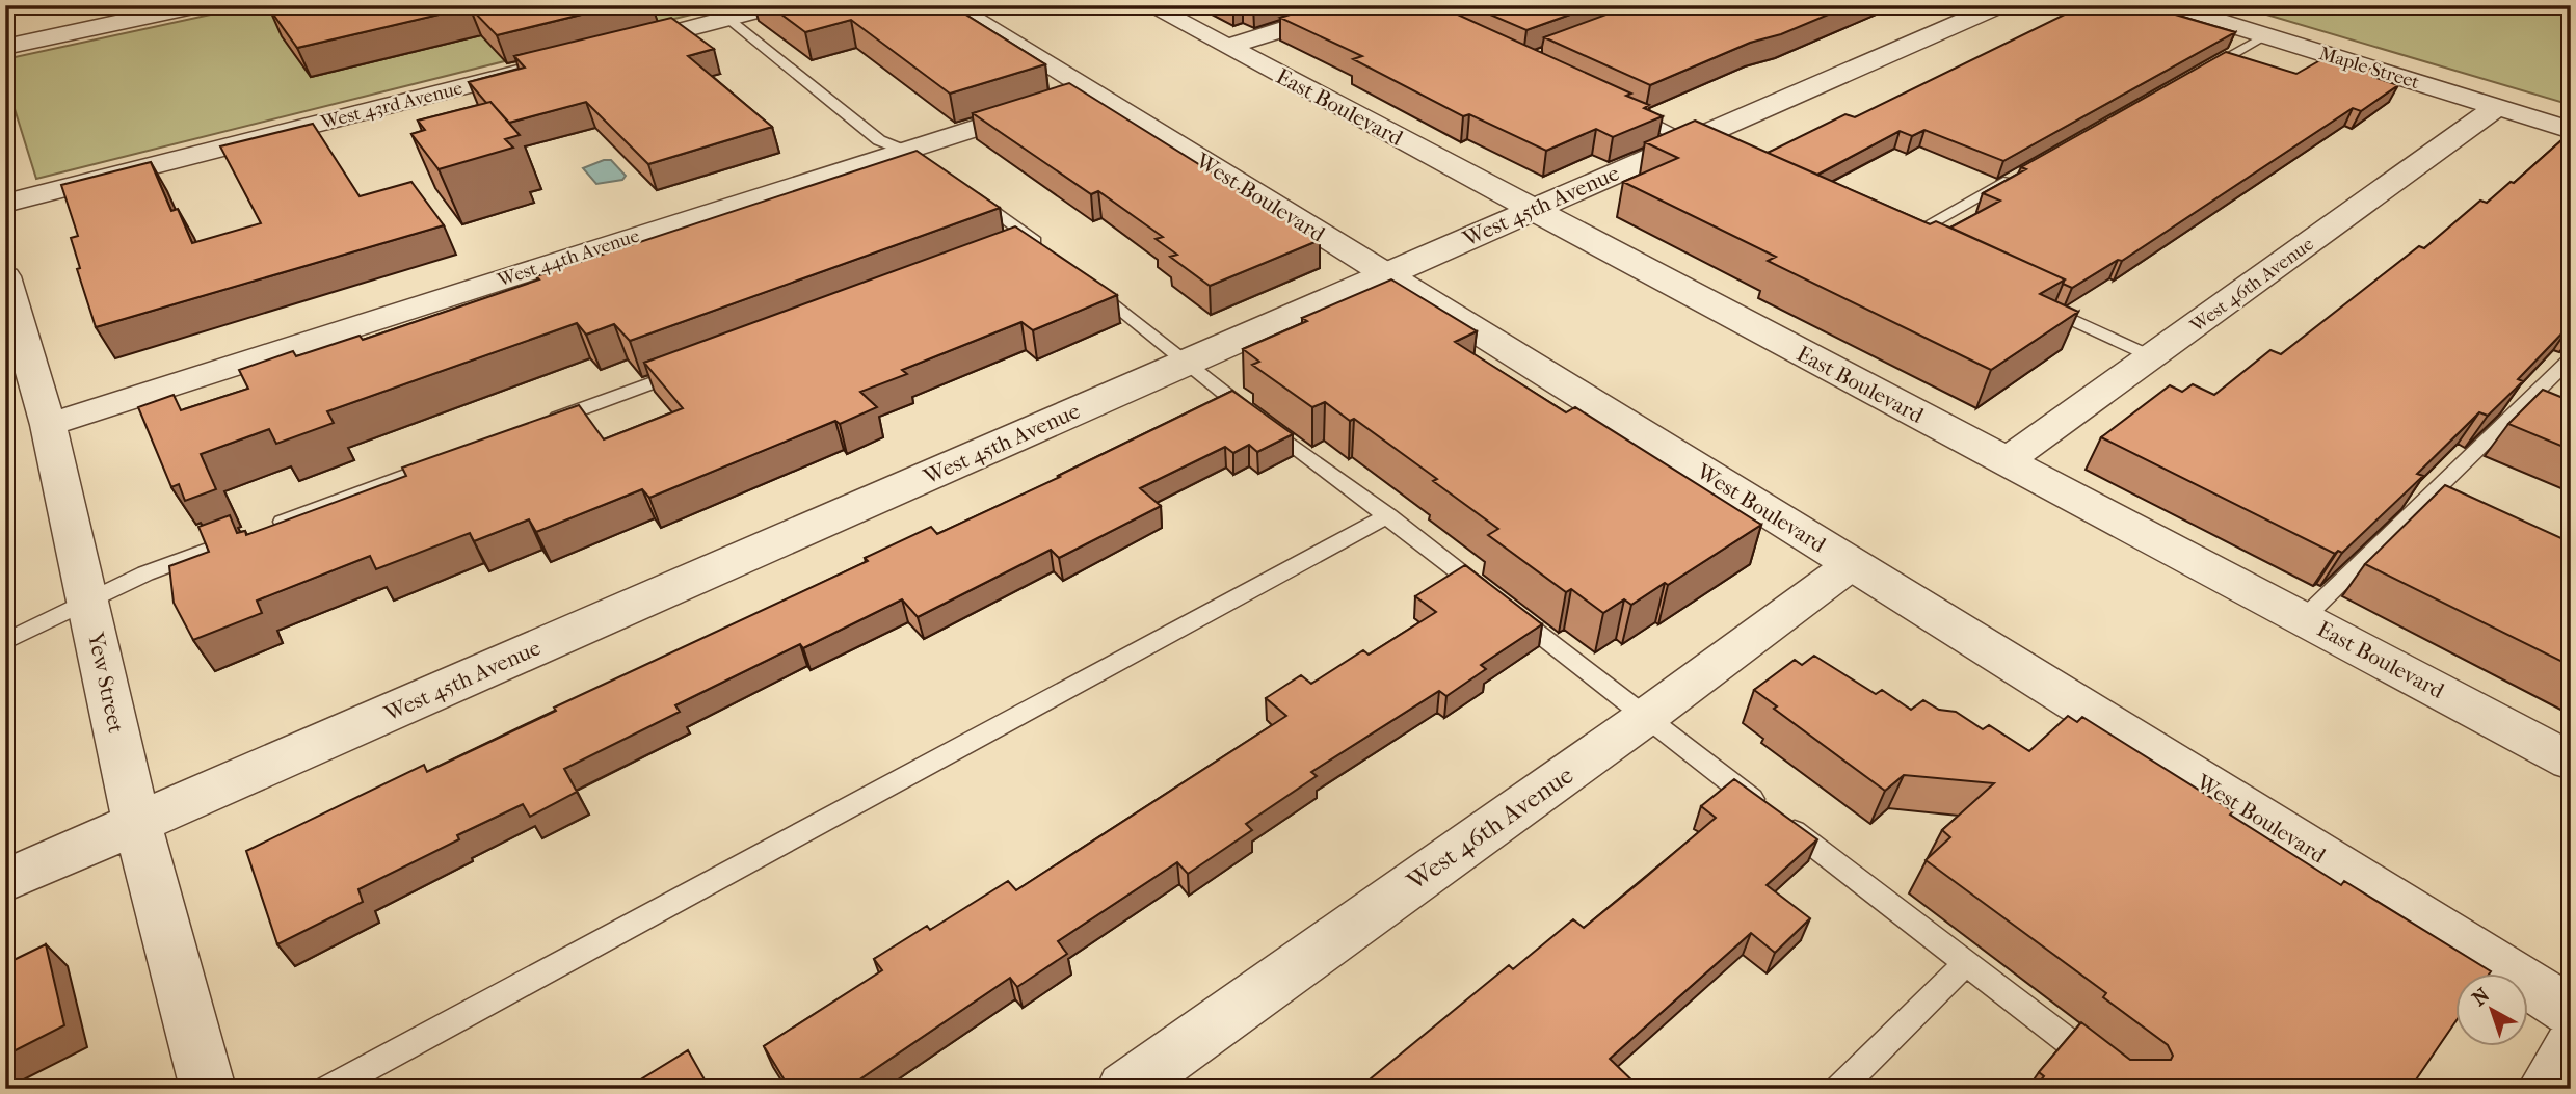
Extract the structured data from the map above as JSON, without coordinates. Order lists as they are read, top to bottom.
{
  "streets": {
    "street": [
      "Maple Street",
      "West 43rd Avenue",
      "East Boulevard",
      "West Boulevard",
      "West 45th Avenue",
      "West 44th Avenue",
      "West 46th Avenue",
      "Yew Street"
    ]
  },
  "crossings": [
    ["Maple Street", "West 46th Avenue"],
    ["East Boulevard", "West 45th Avenue"],
    ["East Boulevard", "West 46th Avenue"],
    ["West Boulevard", "West 45th Avenue"],
    ["West Boulevard", "West 44th Avenue"],
    ["West Boulevard", "West 46th Avenue"],
    ["West 45th Avenue", "Yew Street"],
    ["West 44th Avenue", "Yew Street"]
  ],
  "north": "top left"
}
